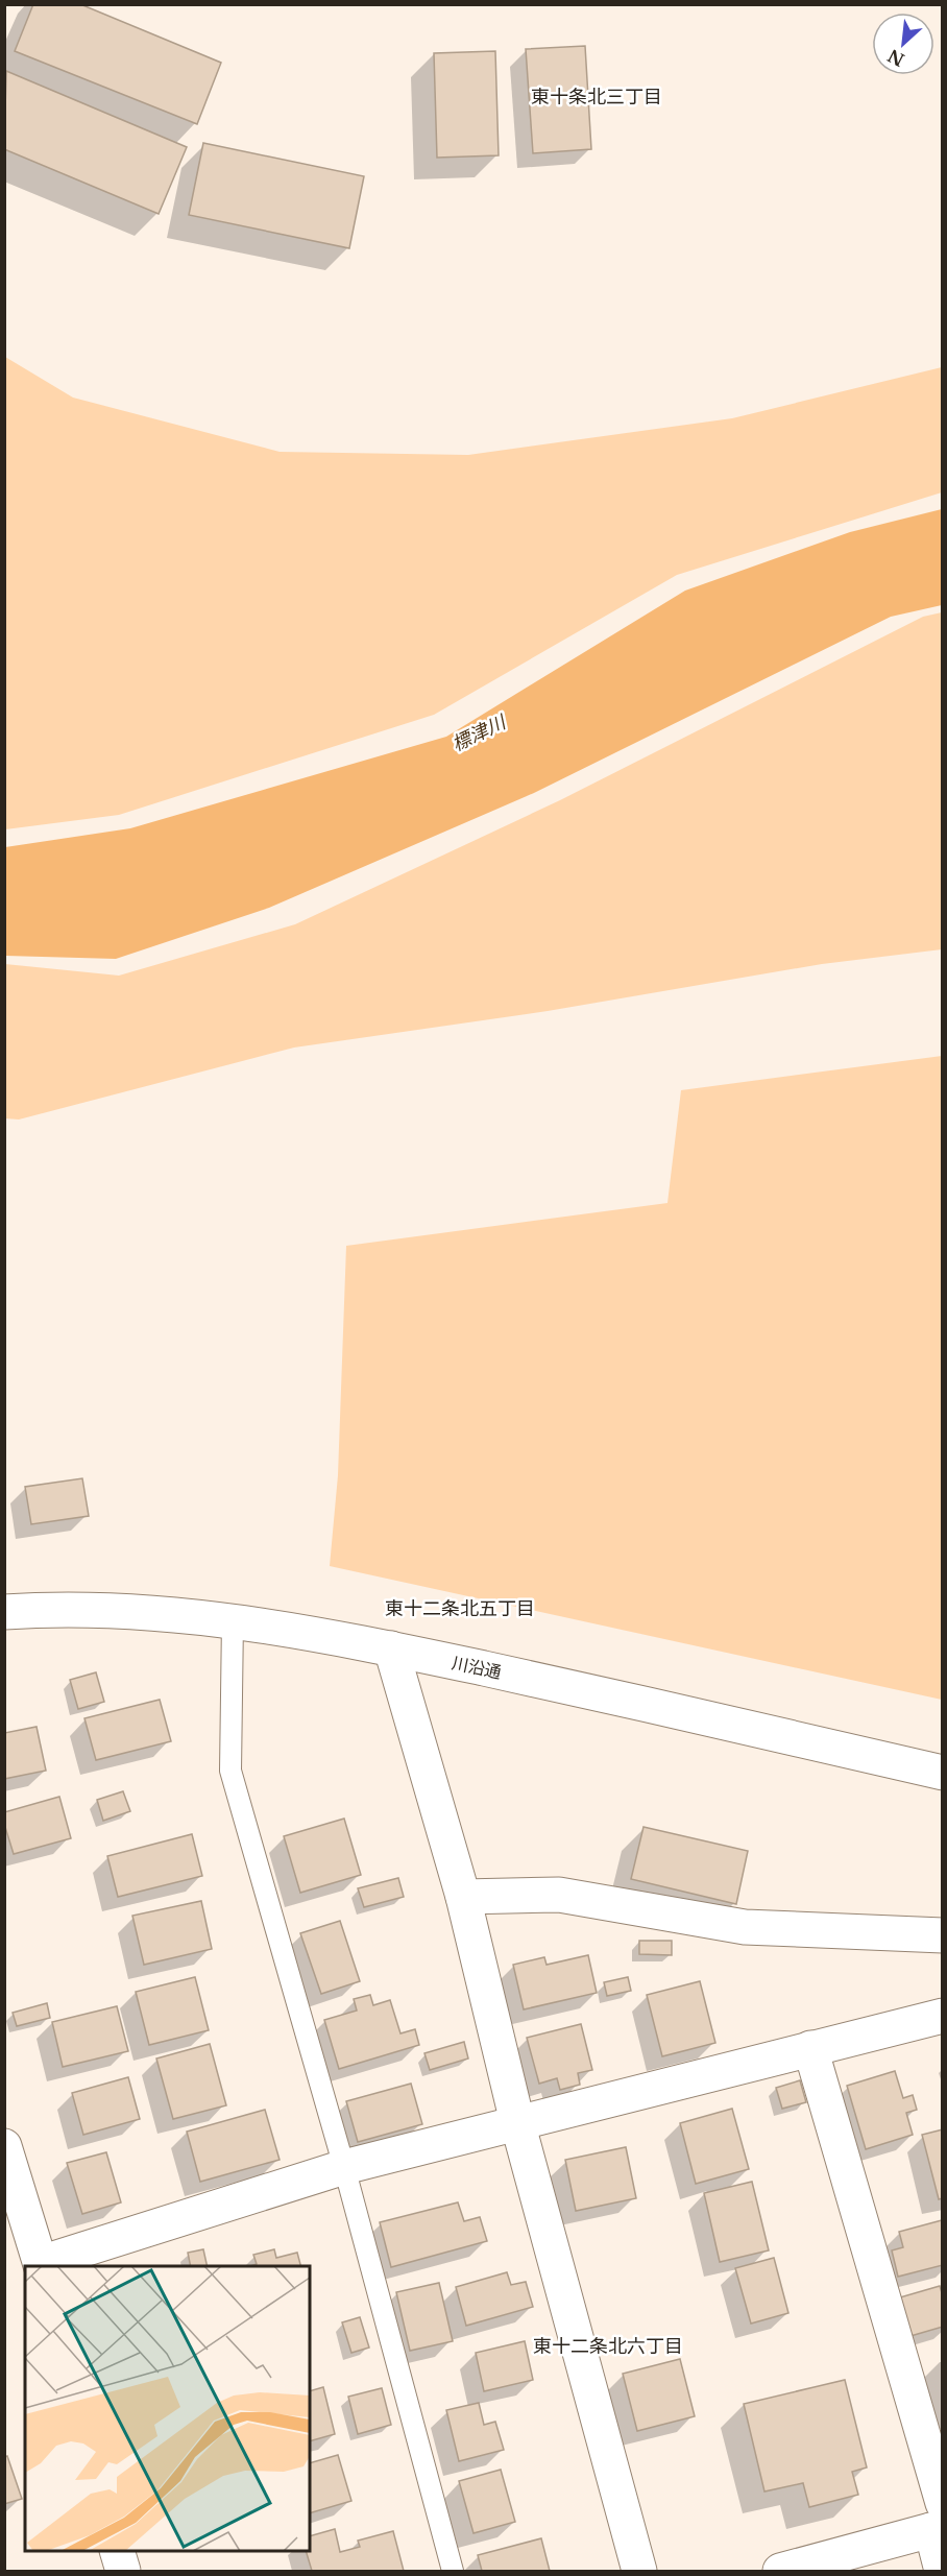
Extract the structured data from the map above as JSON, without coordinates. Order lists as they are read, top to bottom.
{
  "streets": {
    "street": ["川沿通"]
  },
  "districts": ["東十条北三丁目", "東十二条北五丁目", "東十二条北六丁目"],
  "water": ["標津川"],
  "north": "bottom left"
}
